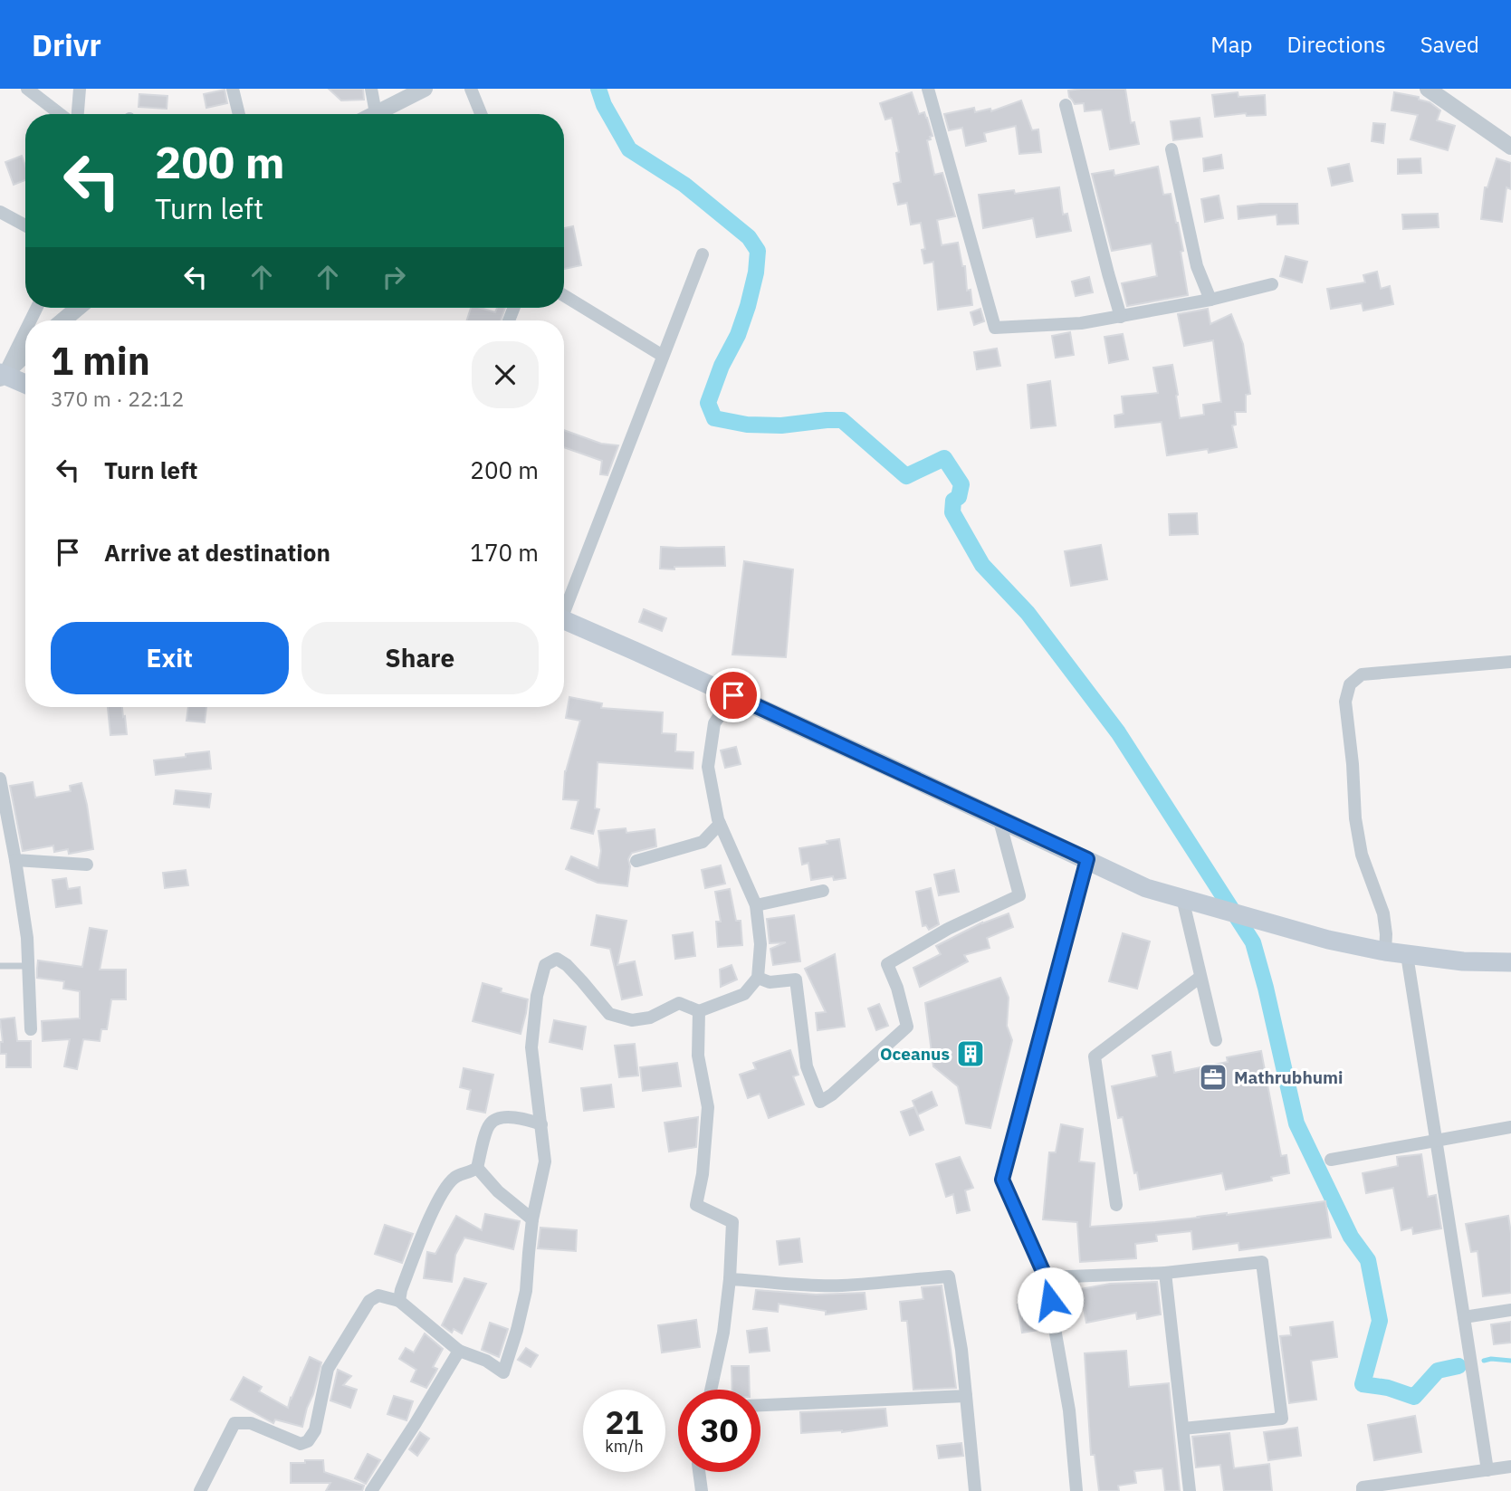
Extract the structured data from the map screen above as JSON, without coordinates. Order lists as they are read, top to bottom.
{
  "places": {
    "building": ["Oceanus"],
    "office": ["Mathrubhumi"]
  },
  "page": {
    "header": "Drivr",
    "nav": ["Map", "Directions", "Saved"],
    "turn": ["200 m", "Turn left"],
    "heading": ["1 min", "370 m · 22:12"],
    "list": [
      {
        "name": "Turn left",
        "value": "200 m"
      },
      {
        "name": "Arrive at destination",
        "value": "170 m"
      }
    ],
    "buttons": ["Exit", "Share"],
    "speed": "21 km/h",
    "limit": "30"
  }
}
